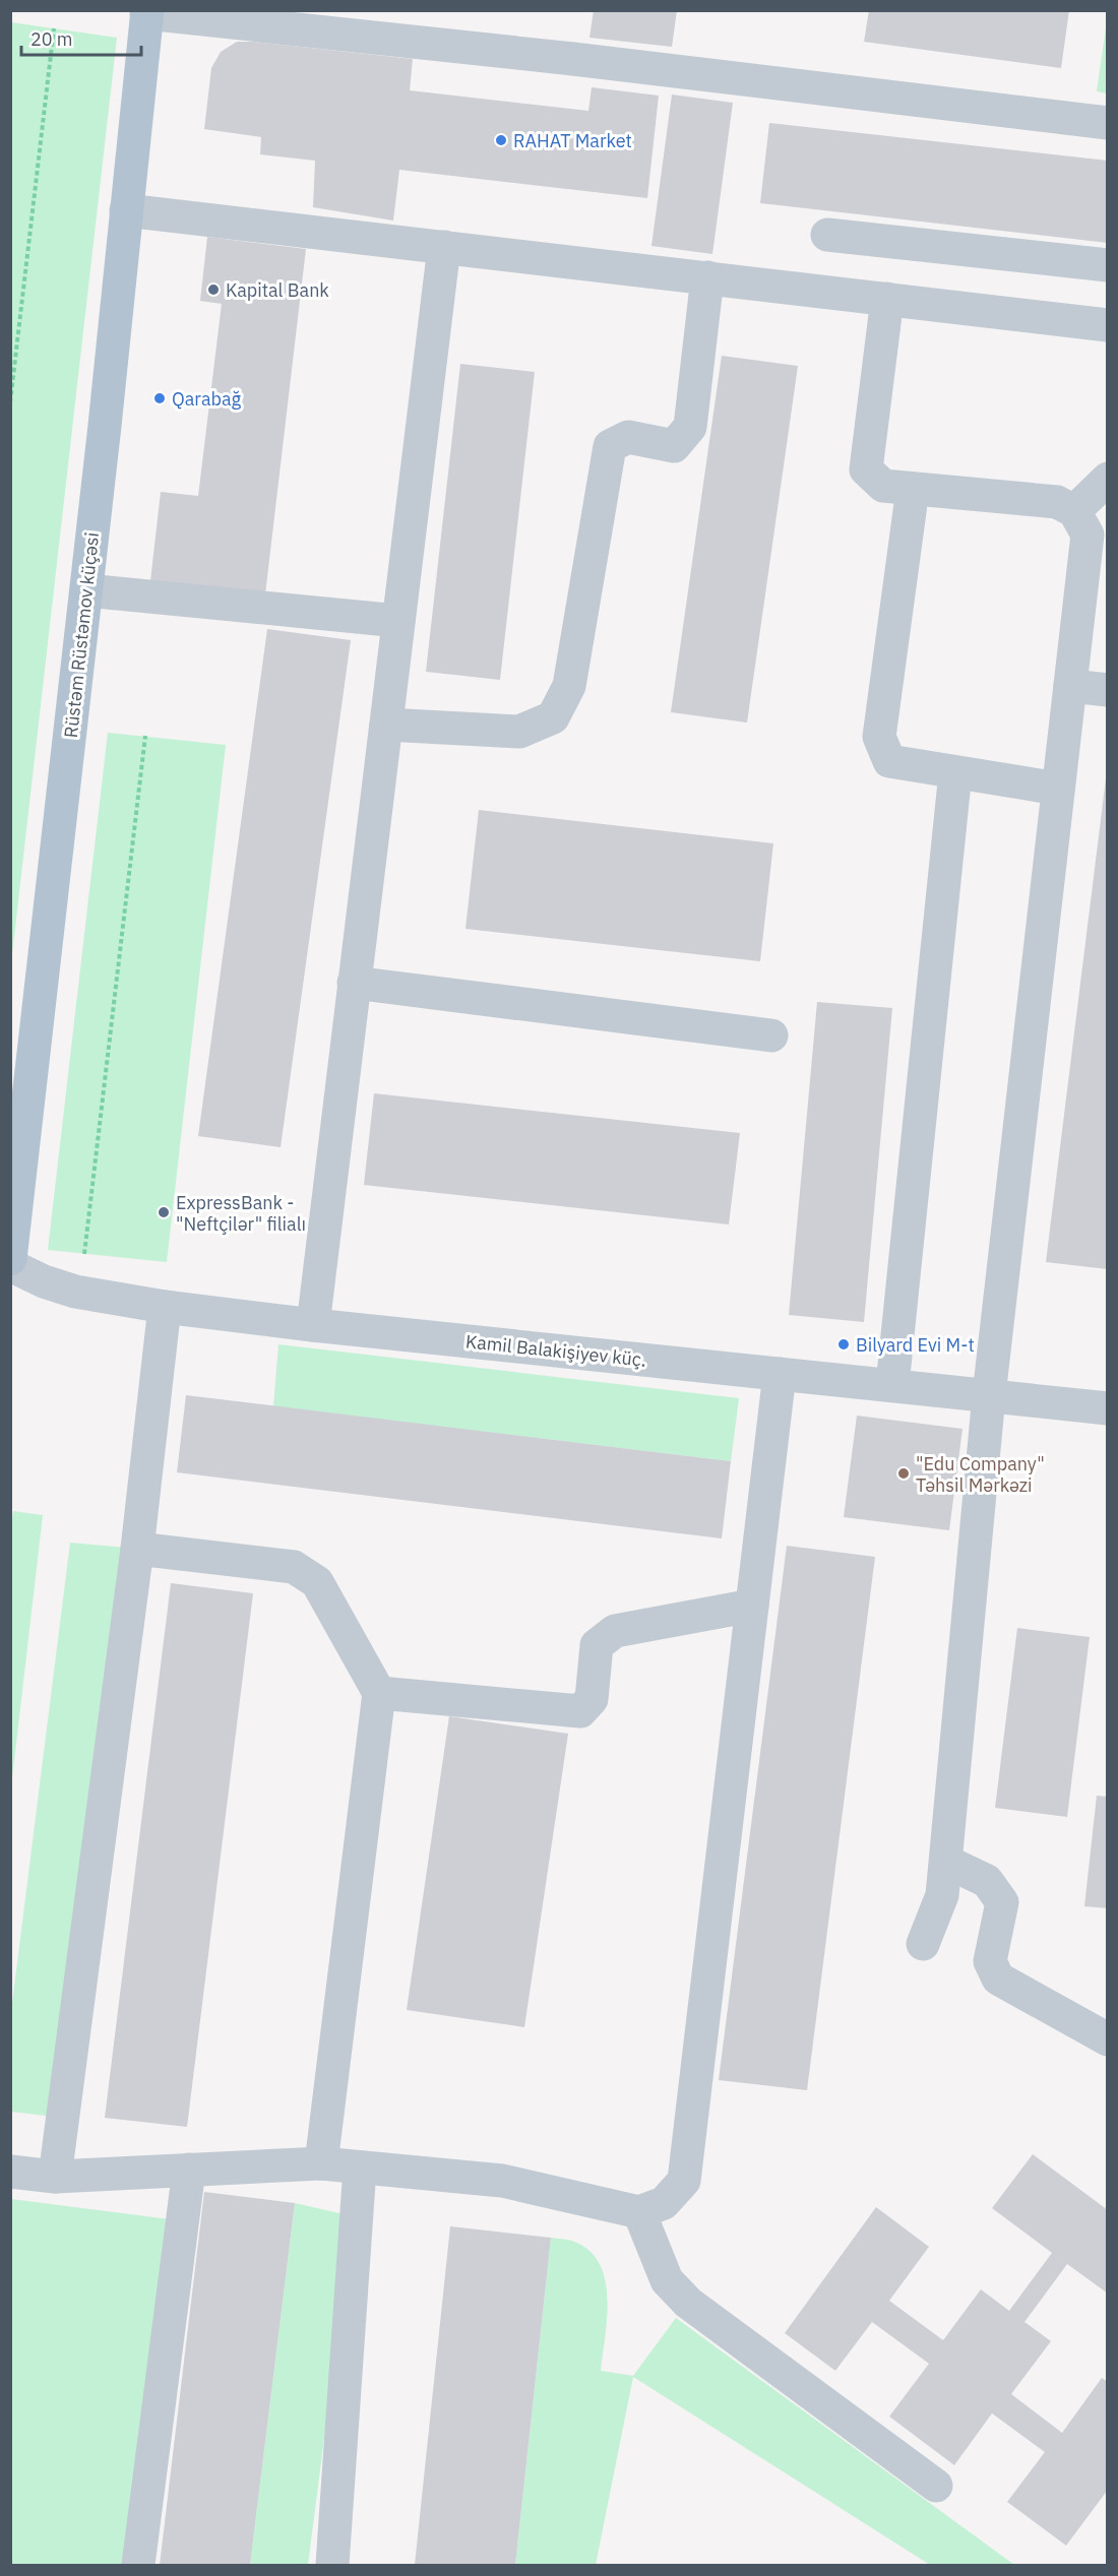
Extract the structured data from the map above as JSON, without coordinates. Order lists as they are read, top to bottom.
{
  "streets": {
    "main road": ["Rüstəm Rüstəmov küçəsi"],
    "street": ["Kamil Balakişiyev küç."]
  },
  "places": [
    "RAHAT Market",
    "Kapital Bank",
    "Qarabağ",
    "ExpressBank - \"Neftçilər\" filialı",
    "Bilyard Evi M-t",
    "\"Edu Company\" Təhsil Mərkəzi"
  ],
  "scale_bar": "20 m"
}
